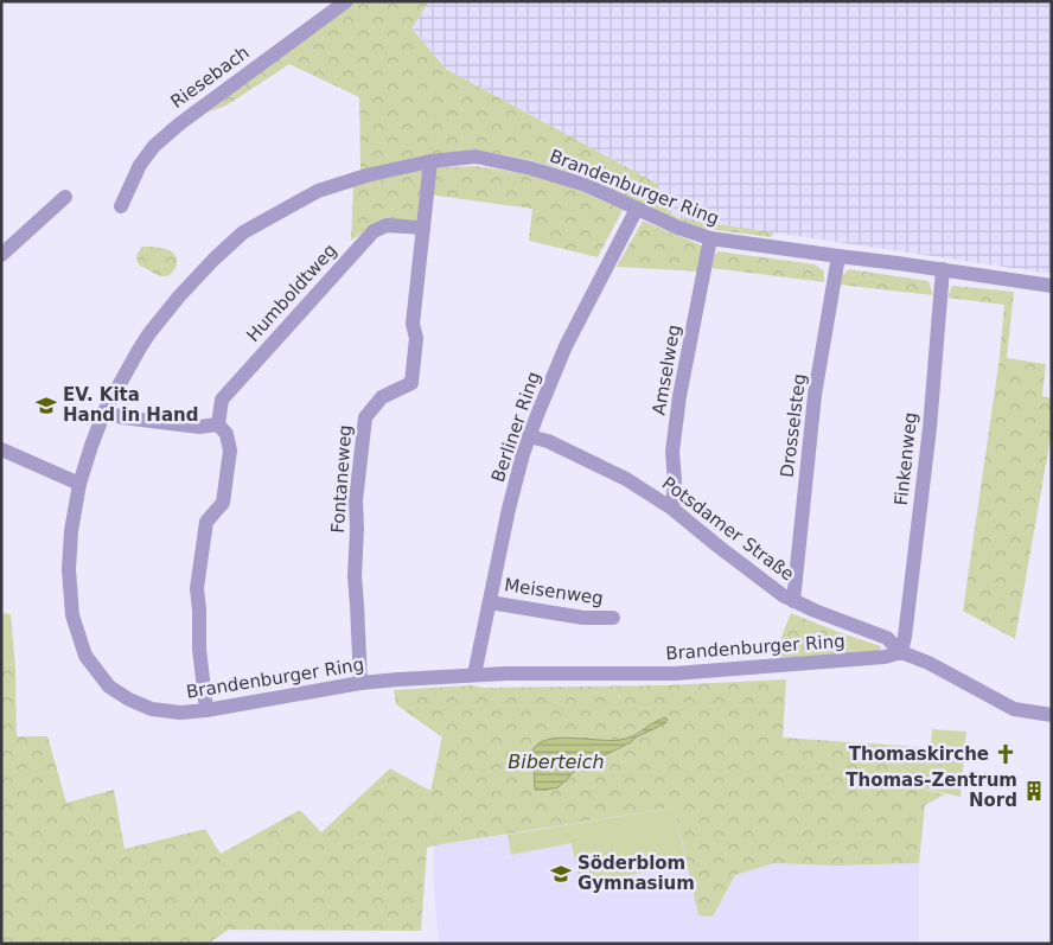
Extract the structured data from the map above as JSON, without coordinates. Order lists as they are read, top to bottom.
{
  "streets": {
    "street": [
      "Riesebach",
      "Brandenburger Ring",
      "Humboldtweg",
      "Amselweg",
      "Drosselsteg",
      "Berliner Ring",
      "Finkenweg",
      "Fontaneweg",
      "Potsdamer Straße",
      "Meisenweg"
    ]
  },
  "crossings": [
    ["Brandenburger Ring", "Amselweg"],
    ["Brandenburger Ring", "Drosselsteg"],
    ["Brandenburger Ring", "Berliner Ring"],
    ["Brandenburger Ring", "Finkenweg"],
    ["Brandenburger Ring", "Fontaneweg"],
    ["Brandenburger Ring", "Potsdamer Straße"],
    ["Humboldtweg", "Fontaneweg"],
    ["Amselweg", "Potsdamer Straße"],
    ["Drosselsteg", "Potsdamer Straße"],
    ["Berliner Ring", "Potsdamer Straße"],
    ["Berliner Ring", "Meisenweg"],
    ["Finkenweg", "Potsdamer Straße"]
  ],
  "water": ["Biberteich"],
  "places": {
    "school or university": ["EV. Kita Hand in Hand", "Söderblom Gymnasium"],
    "church": ["Thomaskirche"],
    "building": ["Thomas-Zentrum Nord"]
  }
}
